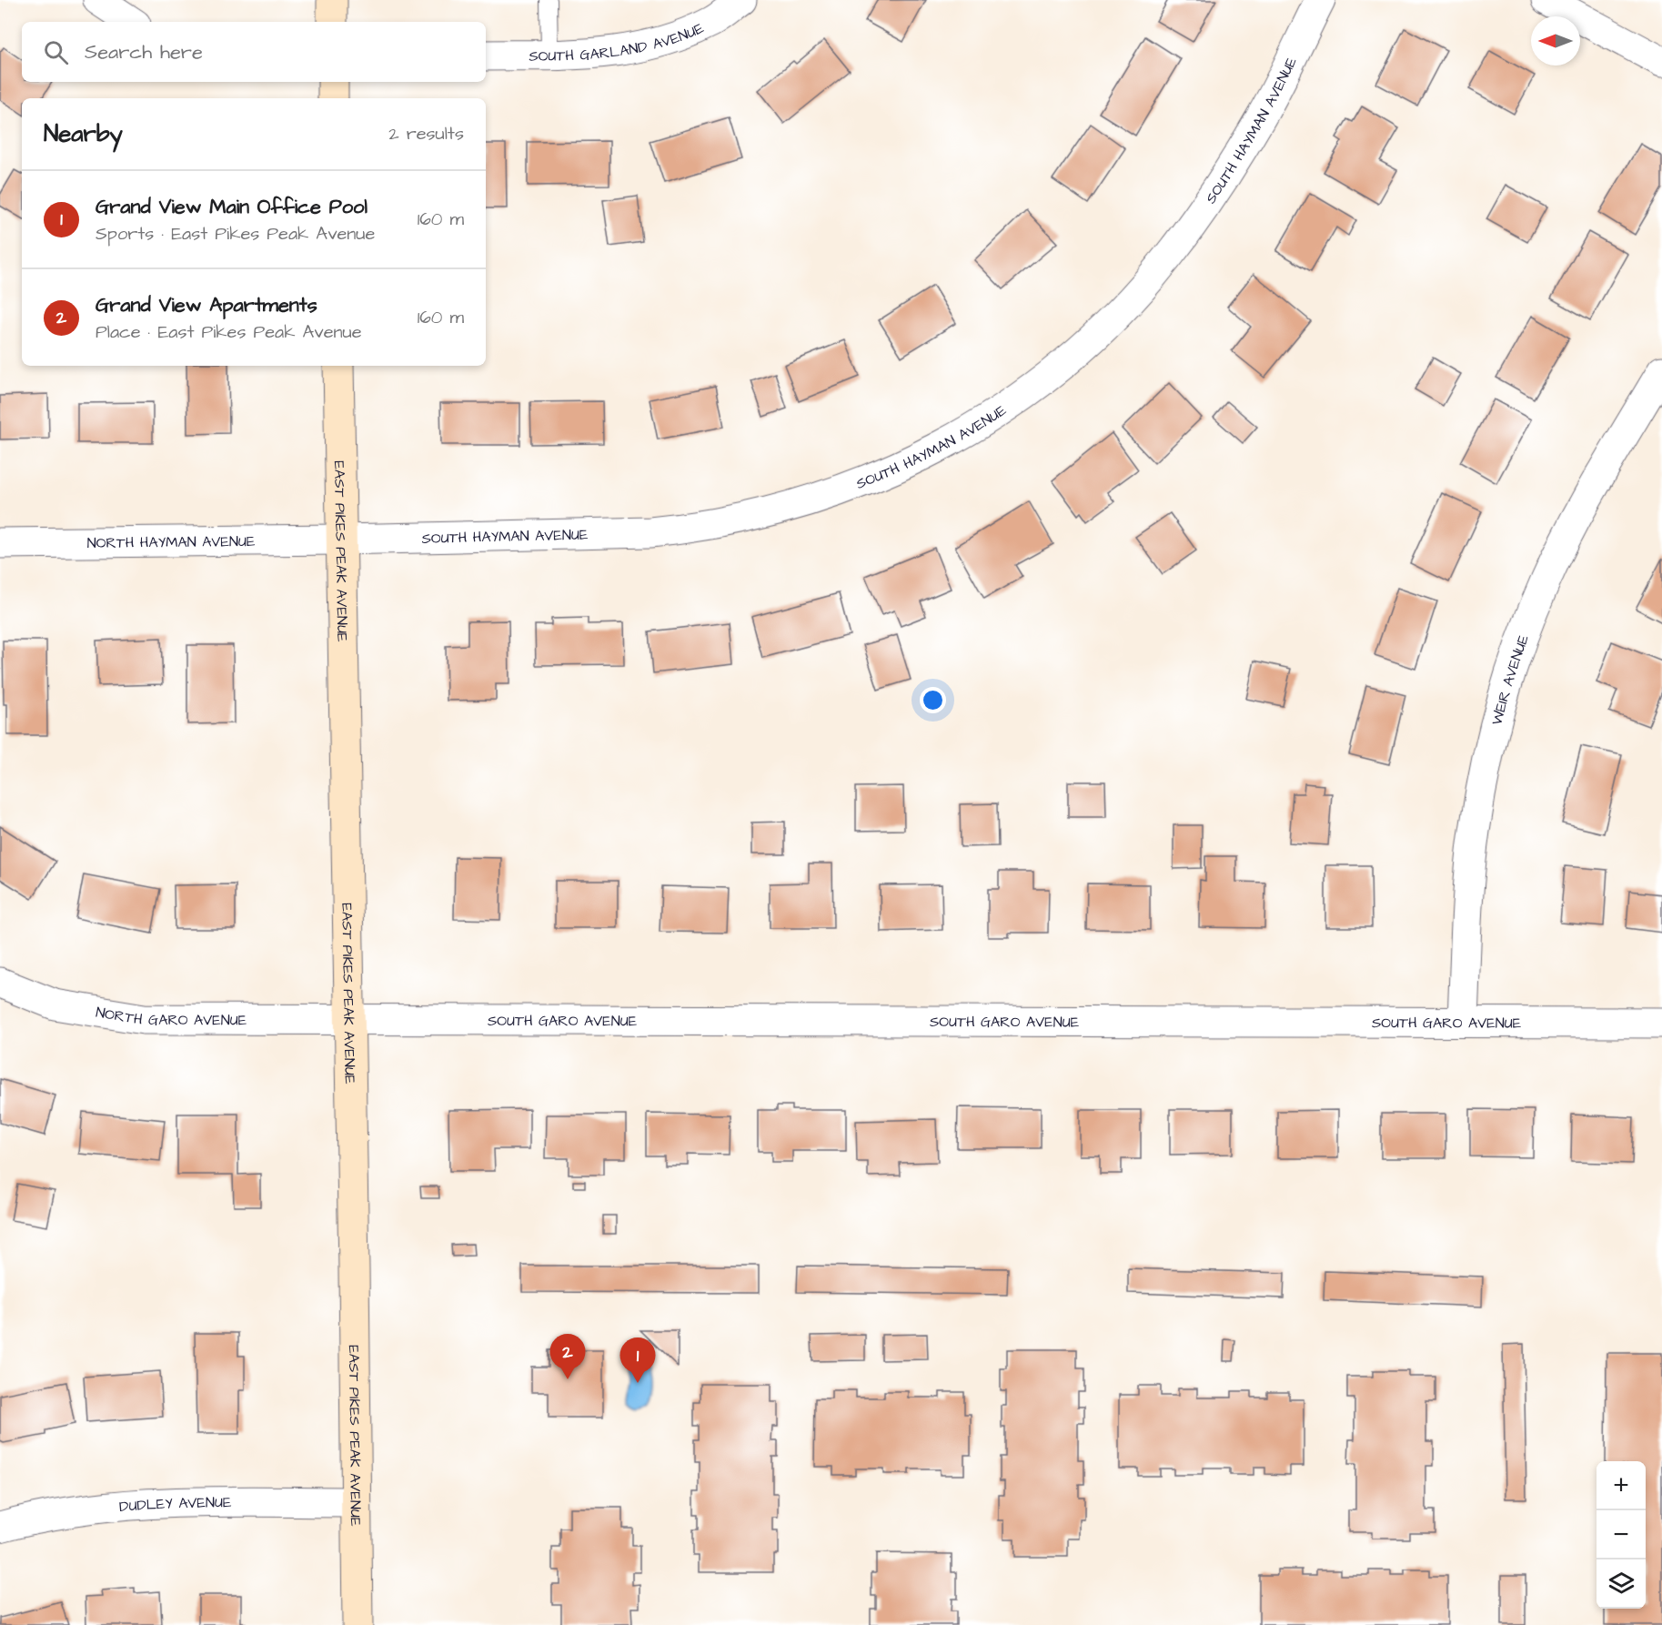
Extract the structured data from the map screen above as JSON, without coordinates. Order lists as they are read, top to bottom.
{
  "streets": {
    "main road": ["EAST PIKES PEAK AVENUE"],
    "street": [
      "SOUTH GARLAND AVENUE",
      "SOUTH HAYMAN AVENUE",
      "NORTH HAYMAN AVENUE",
      "WEIR AVENUE",
      "NORTH GARO AVENUE",
      "SOUTH GARO AVENUE",
      "DUDLEY AVENUE"
    ]
  },
  "crossings": [
    ["SOUTH HAYMAN AVENUE", "NORTH HAYMAN AVENUE"],
    ["SOUTH HAYMAN AVENUE", "EAST PIKES PEAK AVENUE"],
    ["NORTH HAYMAN AVENUE", "EAST PIKES PEAK AVENUE"],
    ["EAST PIKES PEAK AVENUE", "NORTH GARO AVENUE"],
    ["EAST PIKES PEAK AVENUE", "SOUTH GARO AVENUE"],
    ["EAST PIKES PEAK AVENUE", "DUDLEY AVENUE"],
    ["WEIR AVENUE", "SOUTH GARO AVENUE"],
    ["NORTH GARO AVENUE", "SOUTH GARO AVENUE"]
  ],
  "north": "left",
  "page": {
    "search": "Search here",
    "heading": ["Nearby", "2 results"],
    "list": [
      {
        "mark": "1",
        "name": "Grand View Main Office Pool",
        "note": "Sports · East Pikes Peak Avenue",
        "value": "160 m"
      },
      {
        "mark": "2",
        "name": "Grand View Apartments",
        "note": "Place · East Pikes Peak Avenue",
        "value": "160 m"
      }
    ],
    "pins": ["2", "1"],
    "map_buttons": ["+", "−"]
  }
}
